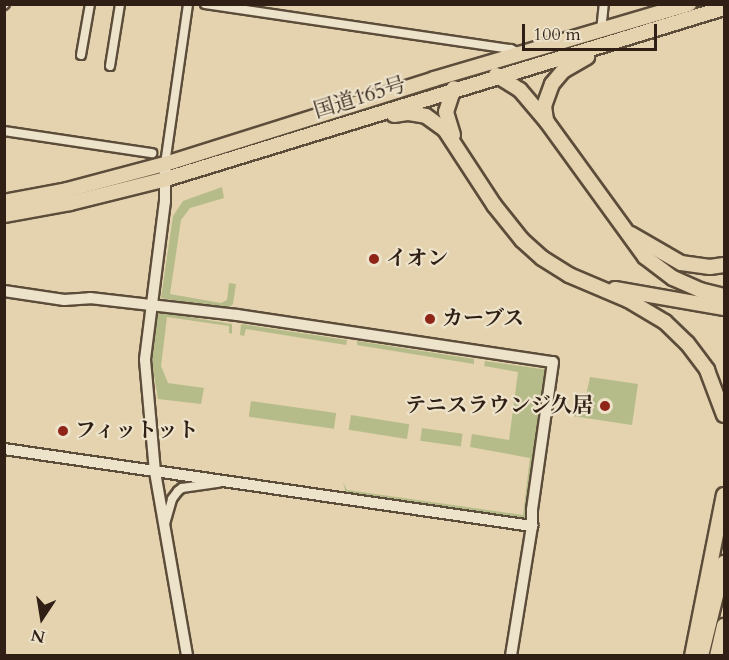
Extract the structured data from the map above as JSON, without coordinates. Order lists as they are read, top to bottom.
{
  "streets": {
    "highway": ["国道165号"]
  },
  "places": [
    "イオン",
    "カーブス",
    "テニスラウンジ久居",
    "フィットット"
  ],
  "scale_bar": "100 m",
  "north": "bottom"
}
